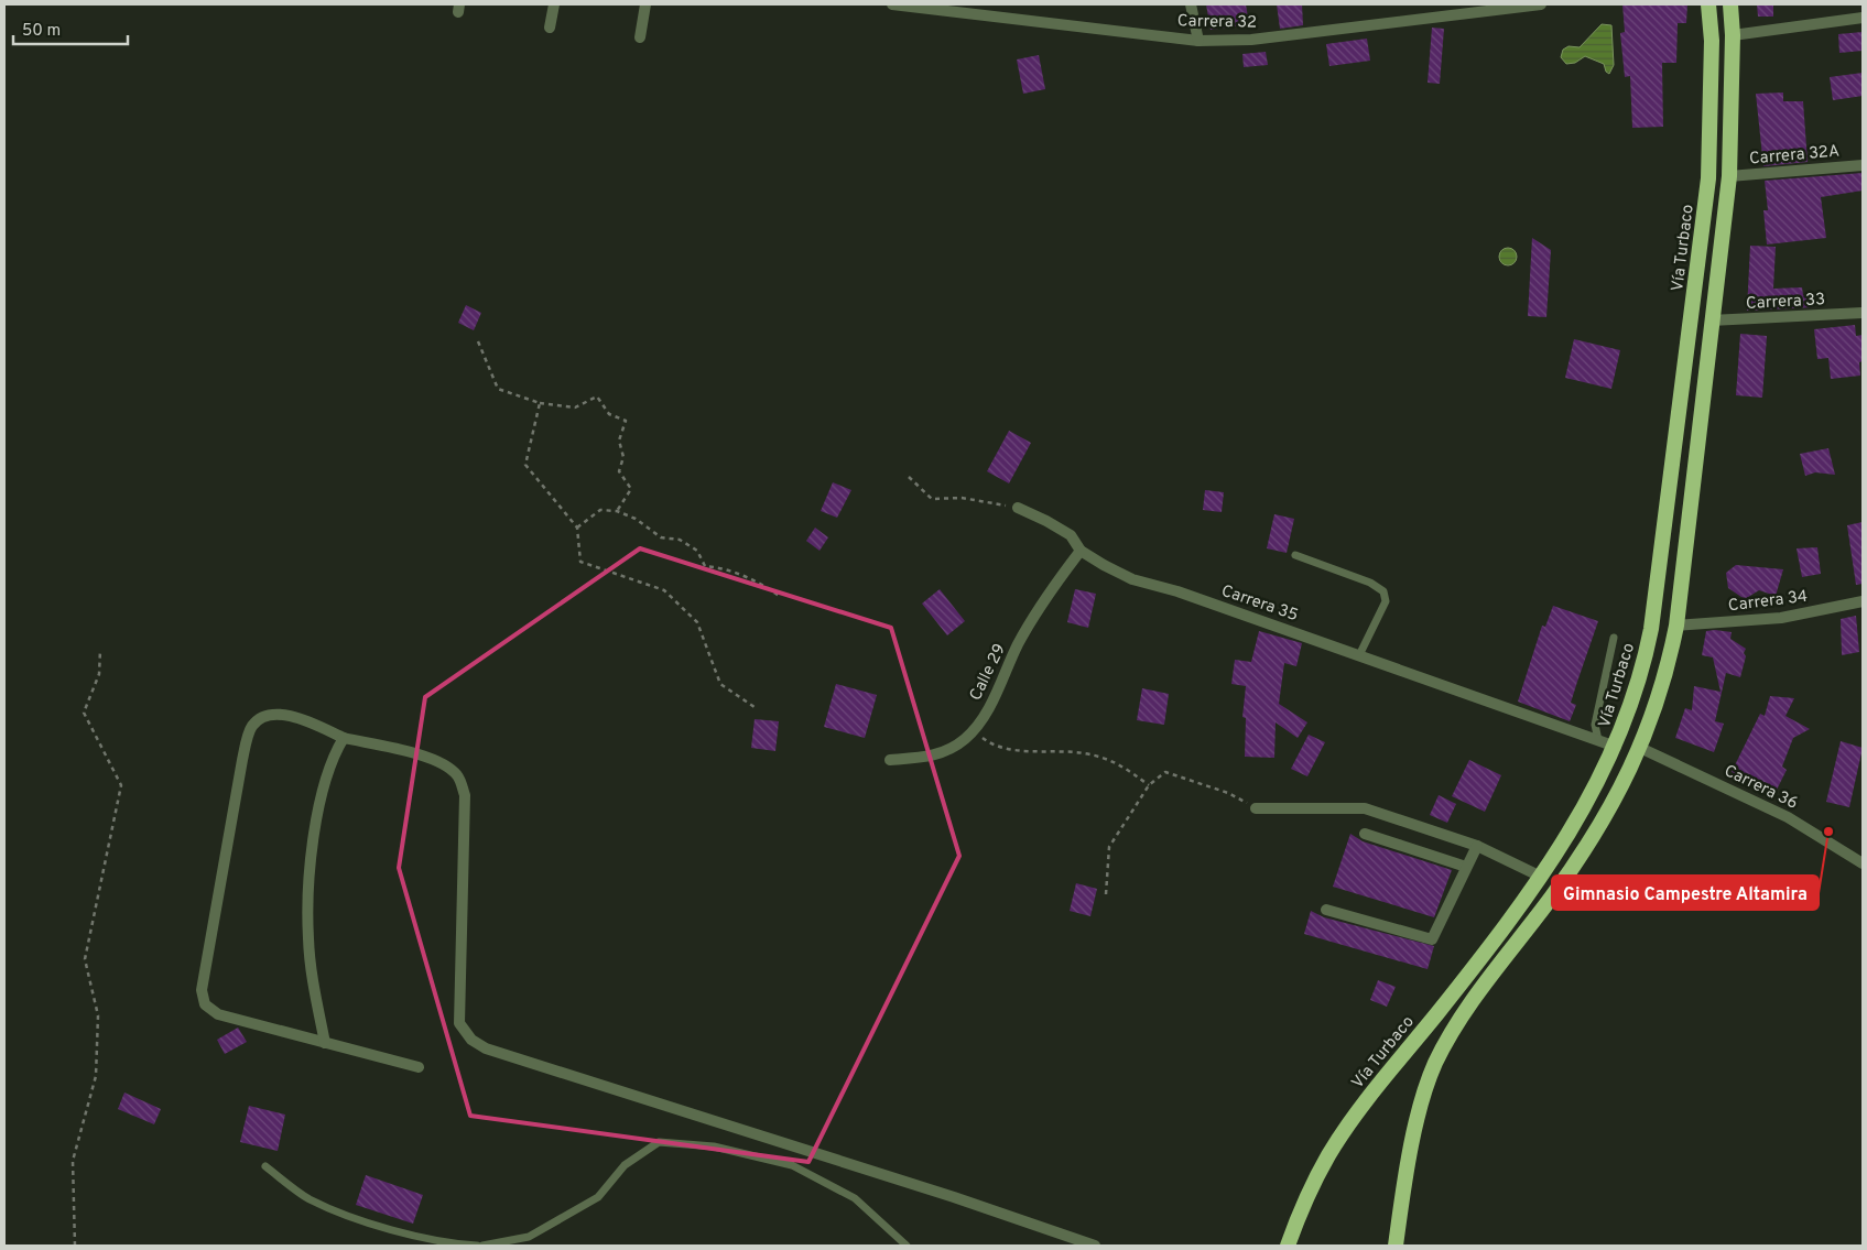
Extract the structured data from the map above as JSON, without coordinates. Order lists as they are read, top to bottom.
{
  "streets": {
    "highway": ["Vía Turbaco"],
    "street": [
      "Carrera 32",
      "Carrera 32A",
      "Carrera 33",
      "Carrera 34",
      "Carrera 35",
      "Calle 29",
      "Carrera 36"
    ]
  },
  "crossings": [
    ["Vía Turbaco", "Carrera 35"],
    ["Carrera 35", "Calle 29"]
  ],
  "places": ["Gimnasio Campestre Altamira"],
  "scale_bar": "50 m"
}
